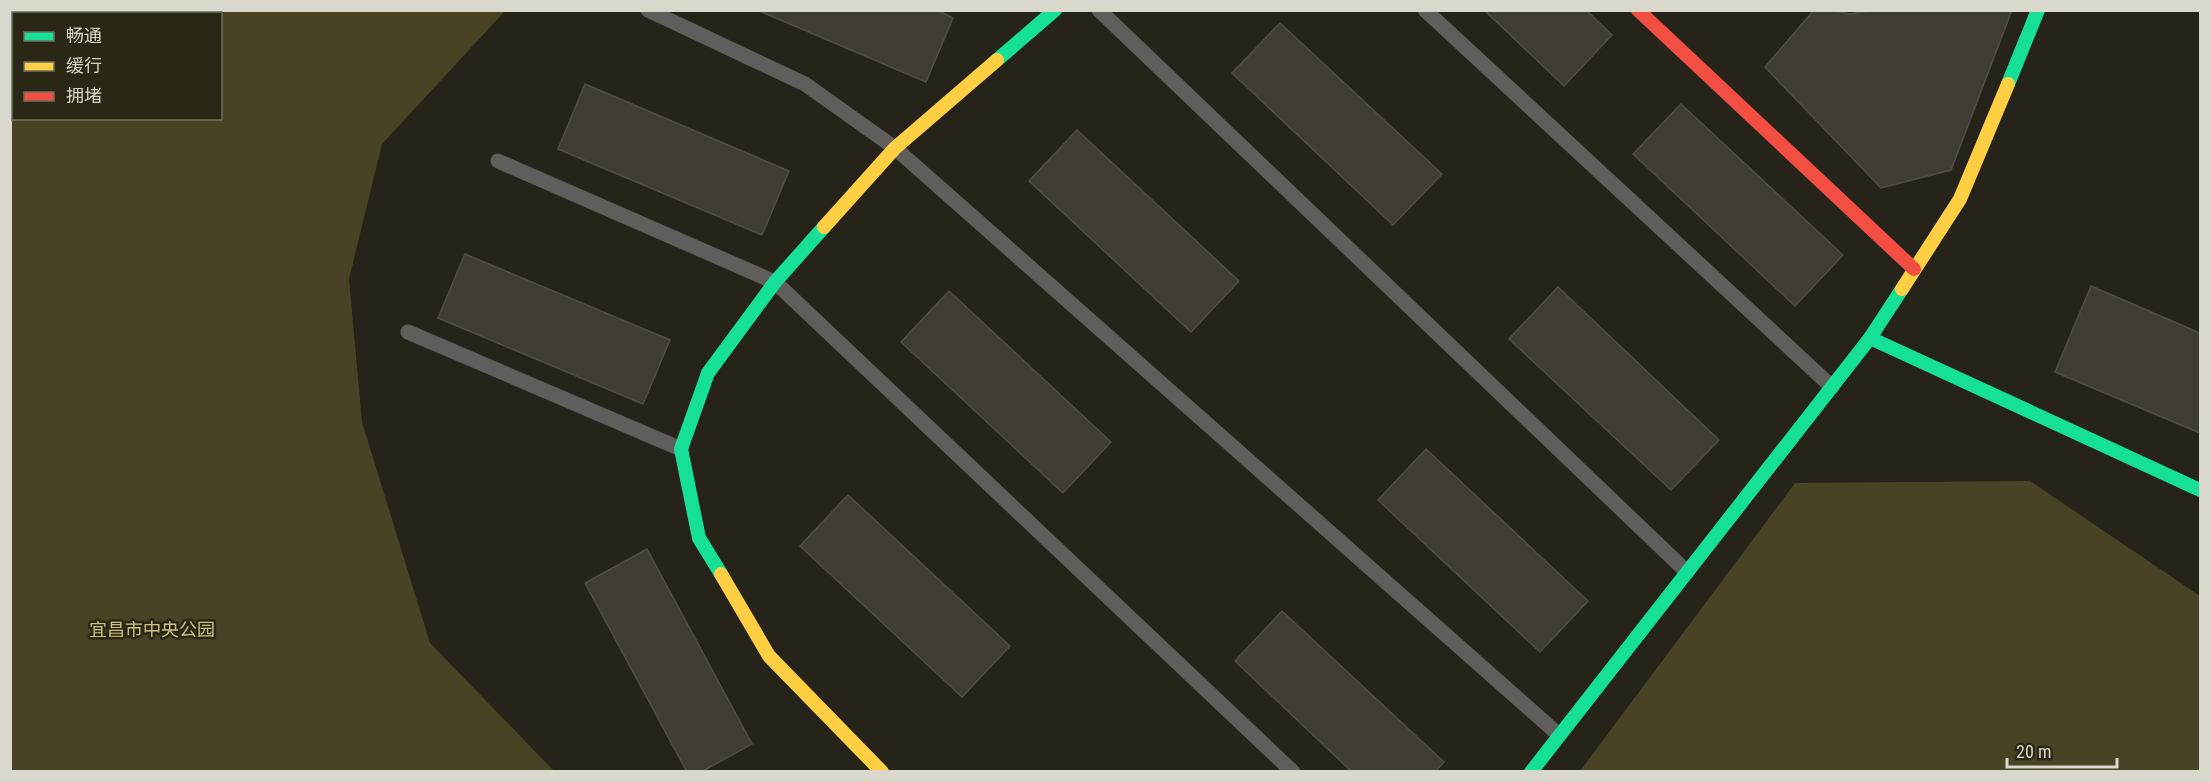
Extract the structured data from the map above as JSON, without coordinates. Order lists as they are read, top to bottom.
{
  "parks": ["宜昌市中央公园"],
  "legend": ["畅通", "缓行", "拥堵"],
  "scale_bar": "20 m"
}
